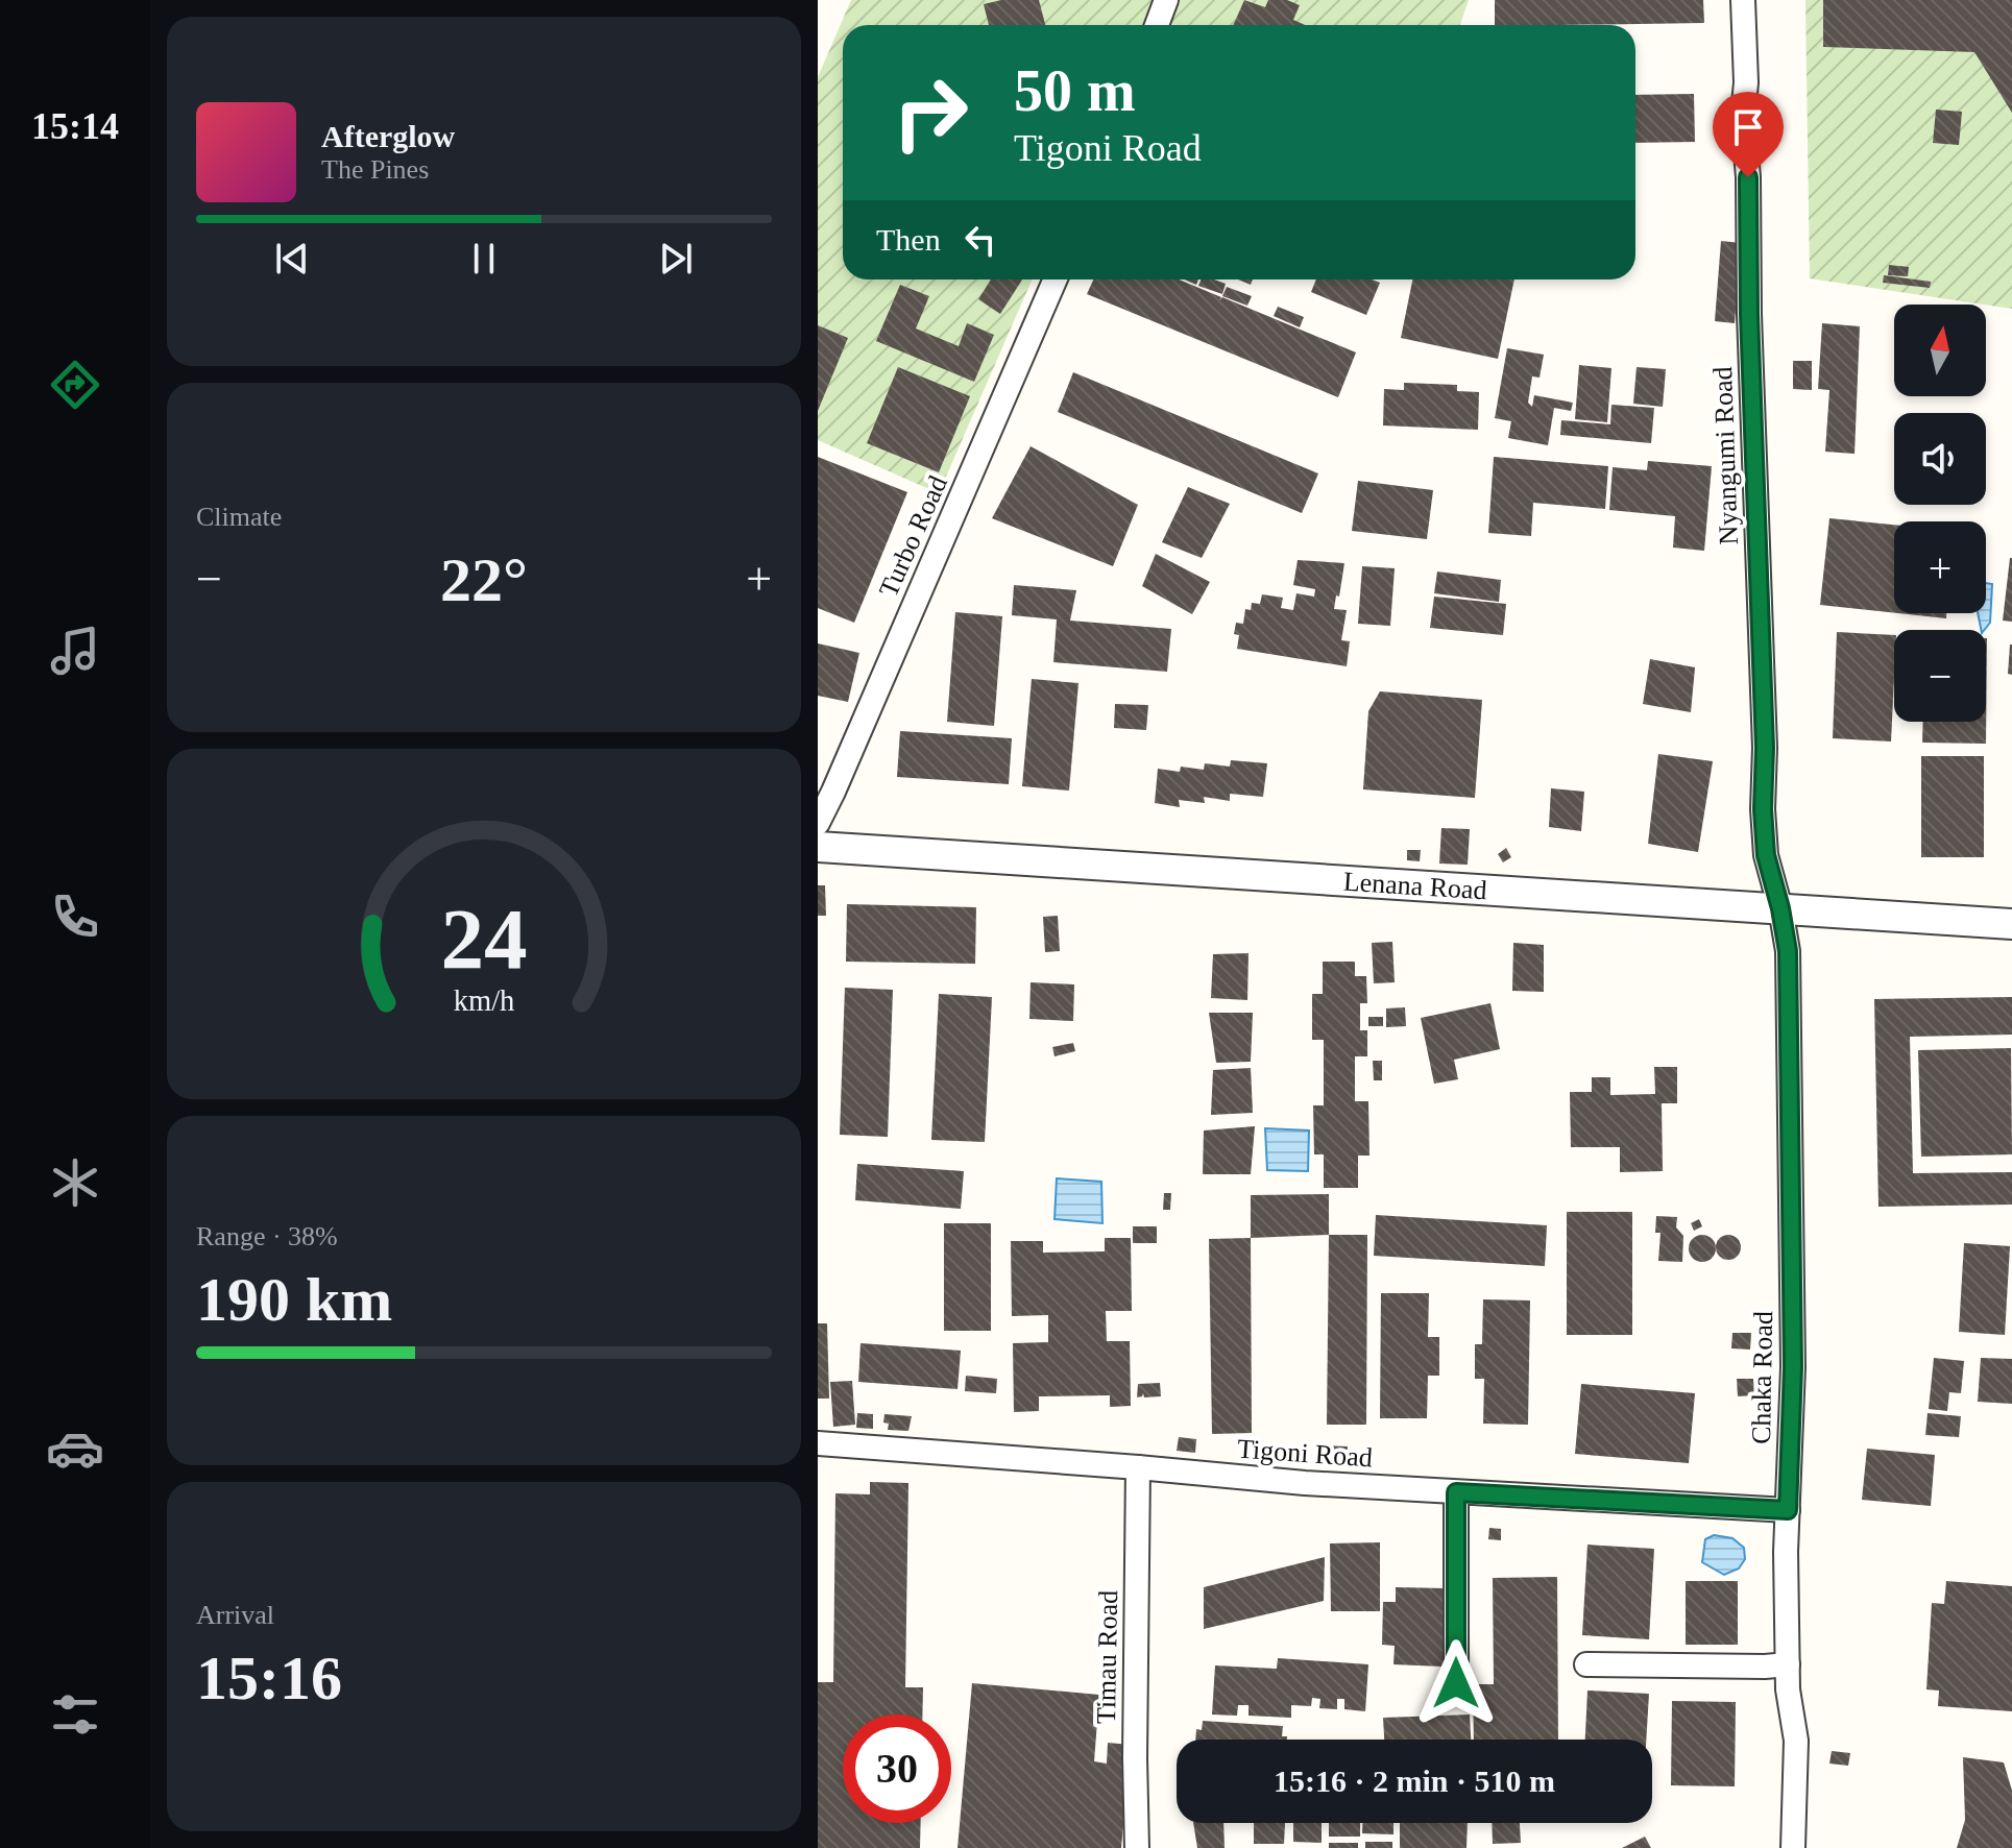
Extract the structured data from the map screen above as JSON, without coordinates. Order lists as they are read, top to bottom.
{
  "streets": {
    "street": [
      "Nyangumi Road",
      "Turbo Road",
      "Lenana Road",
      "Chaka Road",
      "Tigoni Road",
      "Timau Road"
    ]
  },
  "crossings": [
    ["Nyangumi Road", "Lenana Road"],
    ["Nyangumi Road", "Chaka Road"],
    ["Lenana Road", "Chaka Road"],
    ["Chaka Road", "Tigoni Road"],
    ["Tigoni Road", "Timau Road"]
  ],
  "north": "top",
  "page": {
    "tabs": "15:14",
    "turn": ["50 m", "Tigoni Road"],
    "song": ["Afterglow", "The Pines"],
    "then": "Then",
    "map_buttons": ["+", "−"],
    "tile": [
      "Climate",
      ["Range · 38%", "190 km"],
      ["Arrival", "15:16"]
    ],
    "heat": ["−", "22°", "+"],
    "limit": "30",
    "trip": "15:16 · 2 min · 510 m",
    "gauge": ["24", "km/h"]
  }
}
